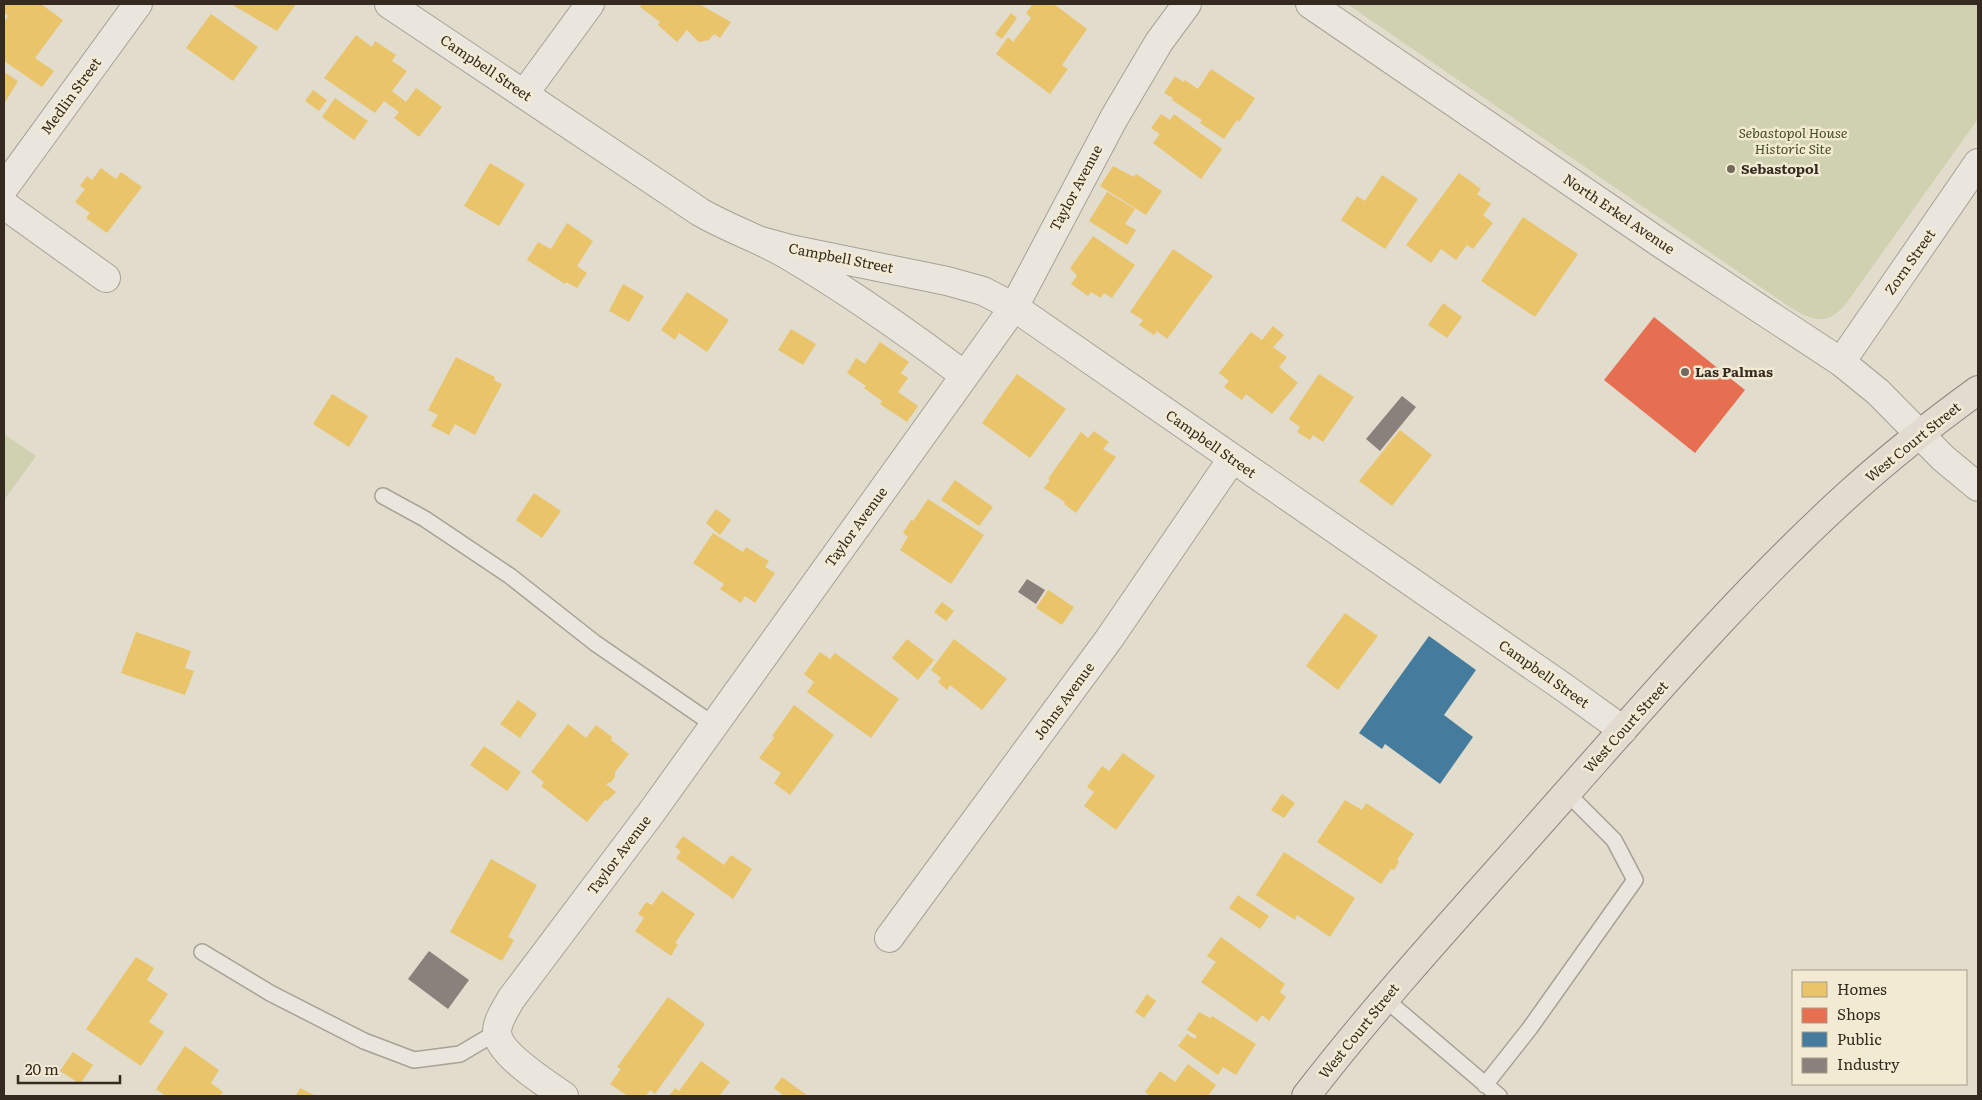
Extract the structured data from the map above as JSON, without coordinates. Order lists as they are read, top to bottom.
{
  "streets": {
    "main road": ["West Court Street"],
    "street": [
      "Campbell Street",
      "Medlin Street",
      "Taylor Avenue",
      "North Erkel Avenue",
      "Zorn Street",
      "Johns Avenue"
    ]
  },
  "crossings": [
    ["Campbell Street", "Taylor Avenue"],
    ["Campbell Street", "West Court Street"],
    ["Campbell Street", "Johns Avenue"],
    ["North Erkel Avenue", "Zorn Street"],
    ["North Erkel Avenue", "West Court Street"]
  ],
  "parks": ["Sebastopol House Historic Site"],
  "places": ["Sebastopol", "Las Palmas"],
  "legend": [
    "Homes",
    "Shops",
    "Public",
    "Industry"
  ],
  "scale_bar": "20 m"
}
